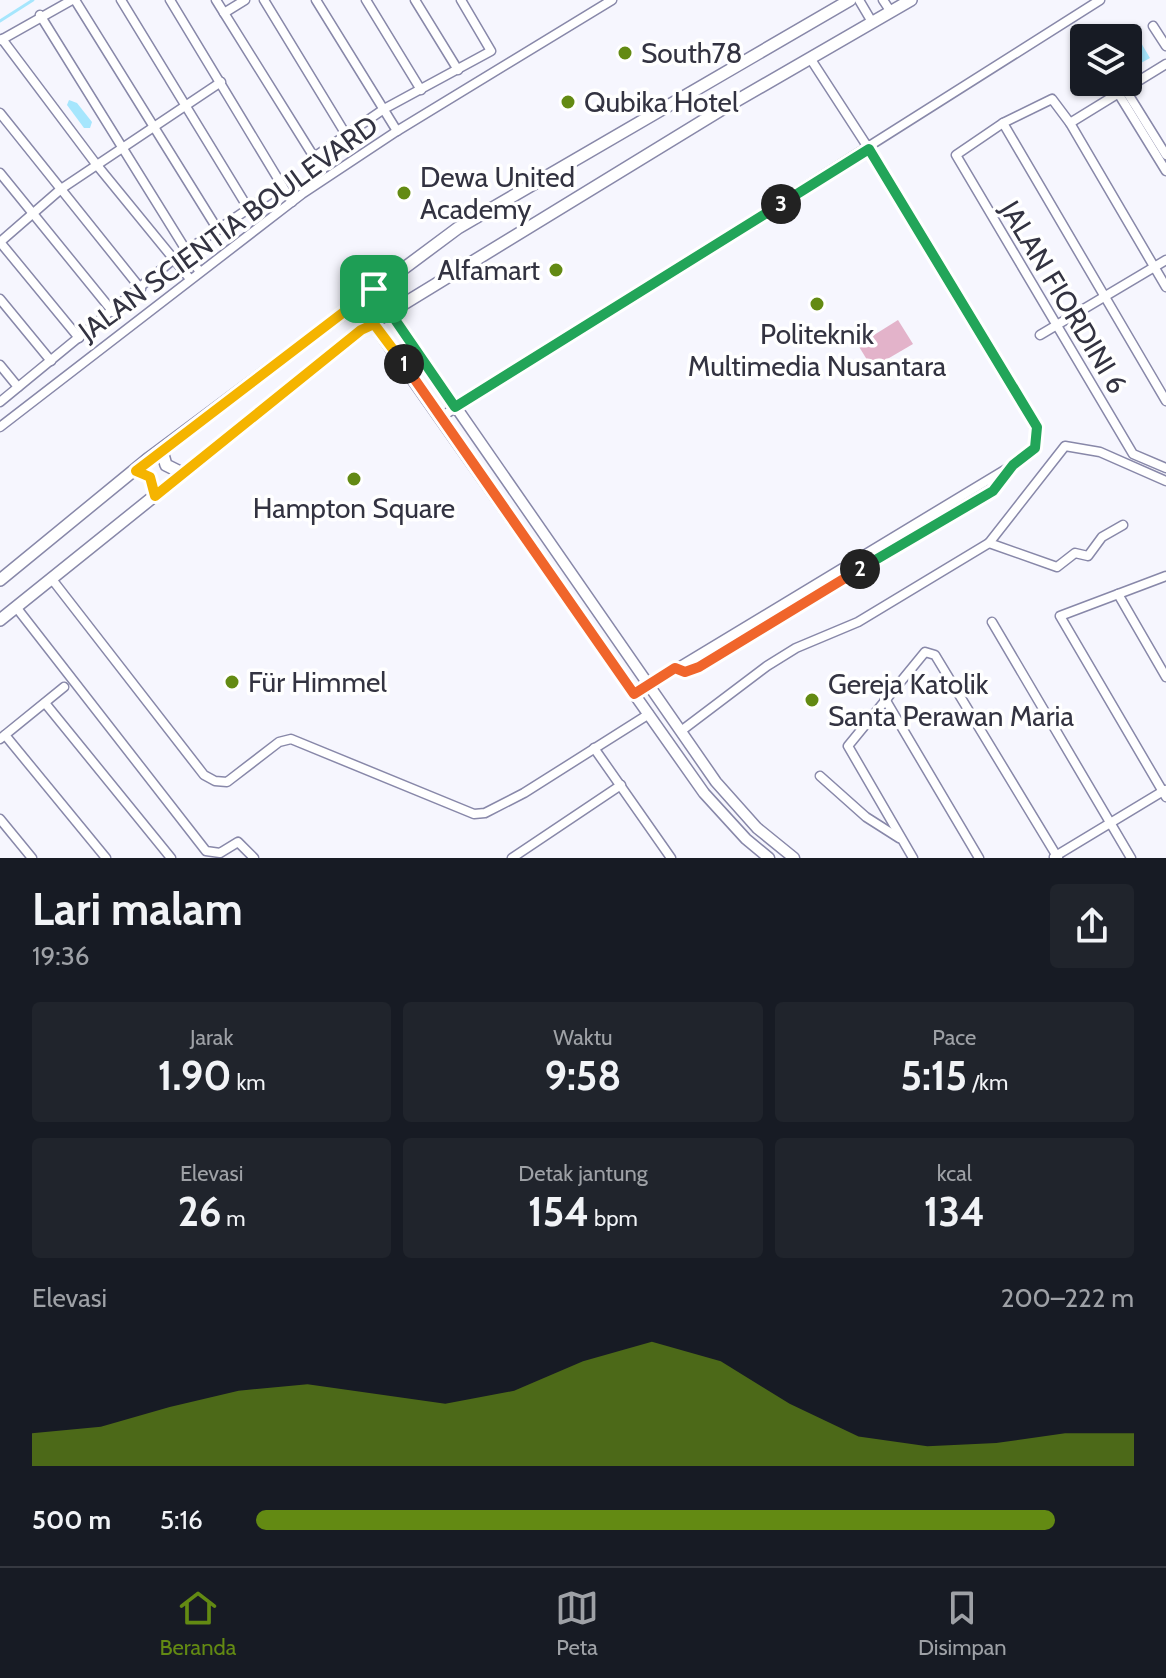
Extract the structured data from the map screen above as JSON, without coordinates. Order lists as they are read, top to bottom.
{
  "streets": {
    "street": ["JALAN SCIENTIA BOULEVARD", "JALAN FIORDINI 6"]
  },
  "places": [
    "South78",
    "Qubika Hotel",
    "Dewa United Academy",
    "Alfamart",
    "Politeknik Multimedia Nusantara",
    "Hampton Square",
    "Für Himmel",
    "Gereja Katolik Santa Perawan Maria"
  ],
  "page": {
    "pins": ["3", "1", "2"],
    "heading": ["Lari malam", "19:36"],
    "stats": [
      ["Jarak", "1.90 km"],
      ["Waktu", "9:58"],
      ["Pace", "5:15 /km"],
      ["Elevasi", "26 m"],
      ["Detak jantung", "154 bpm"],
      ["kcal", "134"]
    ],
    "chart": ["Elevasi", "200–222 m"],
    "list": [
      {
        "name": "500 m",
        "note": "5:16"
      }
    ],
    "tabs": ["Beranda", "Peta", "Disimpan"]
  }
}
